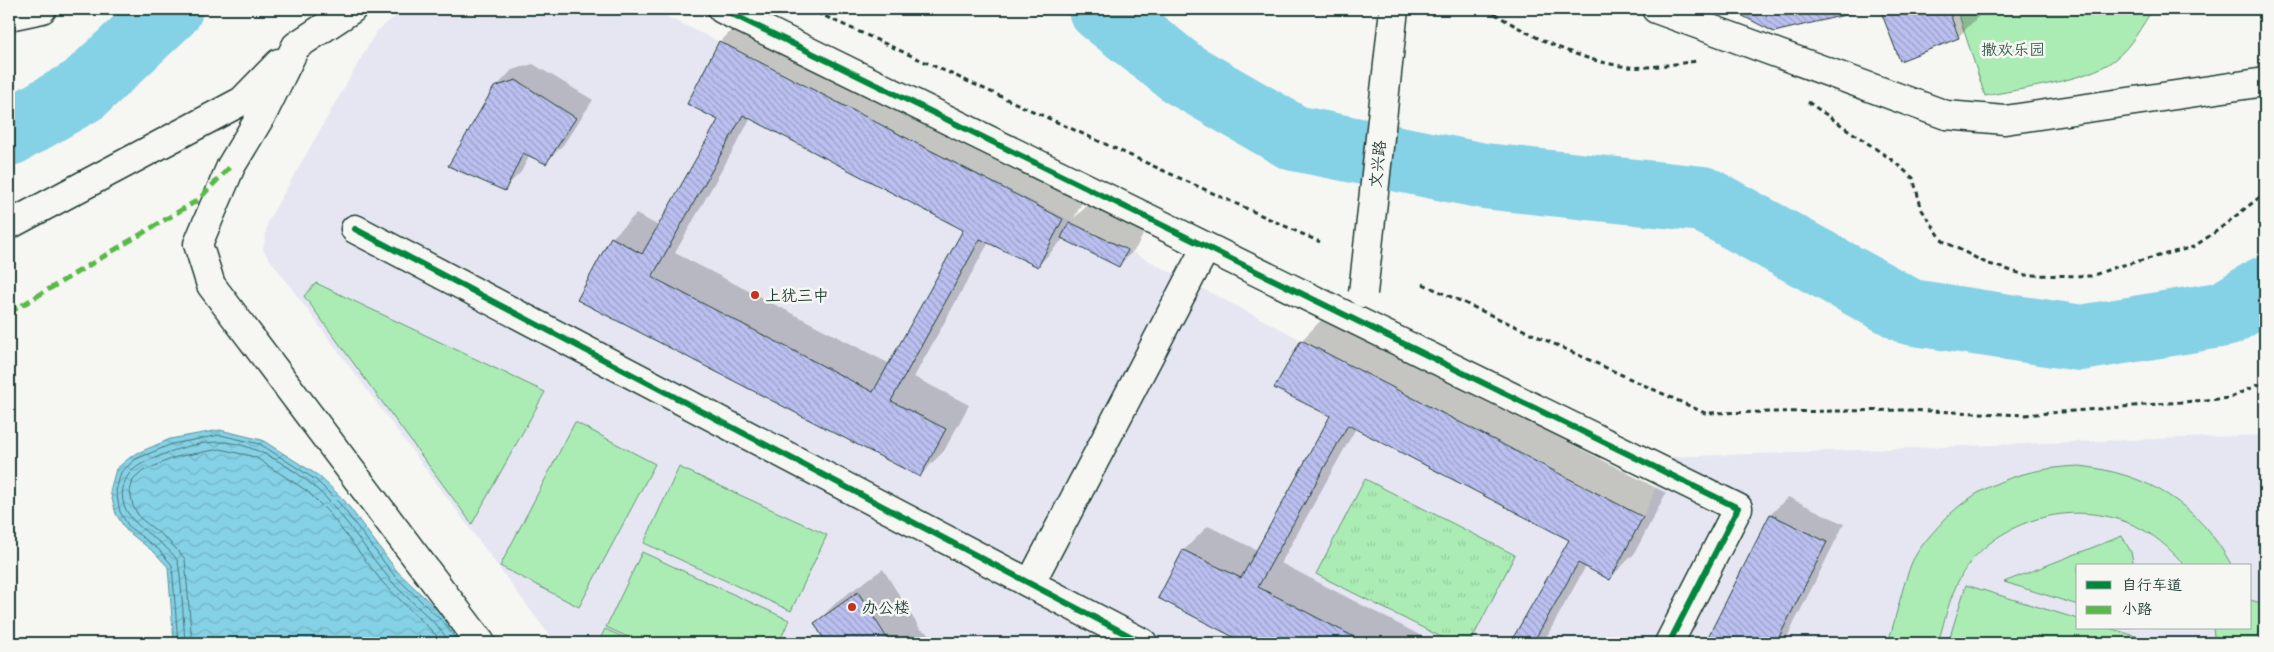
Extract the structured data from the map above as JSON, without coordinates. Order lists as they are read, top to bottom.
{
  "streets": {
    "main road": ["文兴路"]
  },
  "parks": ["撒欢乐园"],
  "places": ["上犹三中", "办公楼"],
  "legend": ["自行车道", "小路"]
}
